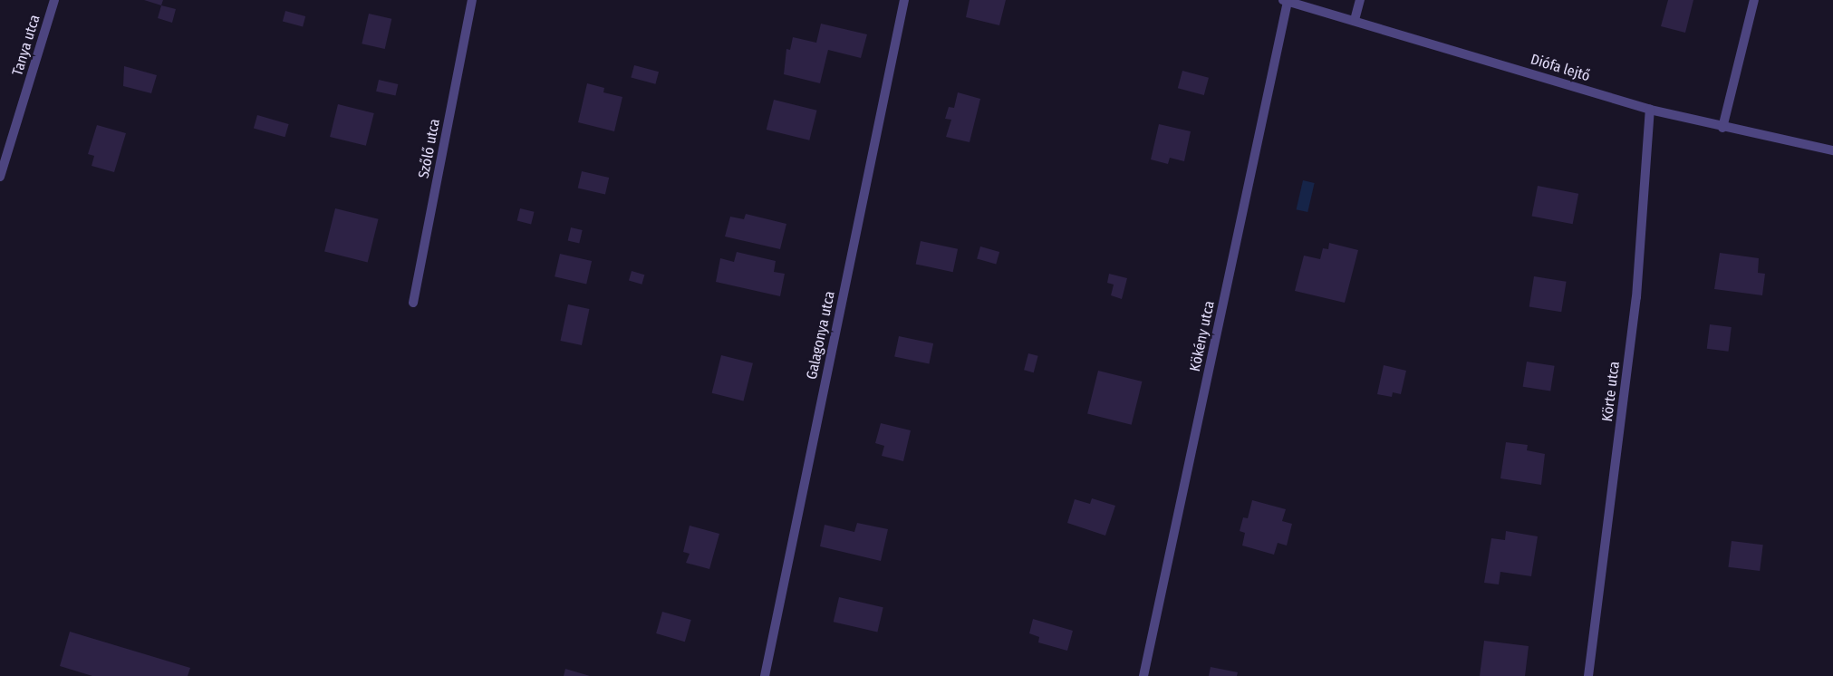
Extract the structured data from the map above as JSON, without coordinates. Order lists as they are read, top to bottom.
{
  "streets": {
    "street": [
      "Tanya utca",
      "Diófa lejtő",
      "Szőlő utca",
      "Galagonya utca",
      "Kökény utca",
      "Körte utca"
    ]
  },
  "crossings": [
    ["Diófa lejtő", "Kökény utca"],
    ["Diófa lejtő", "Körte utca"]
  ]
}
